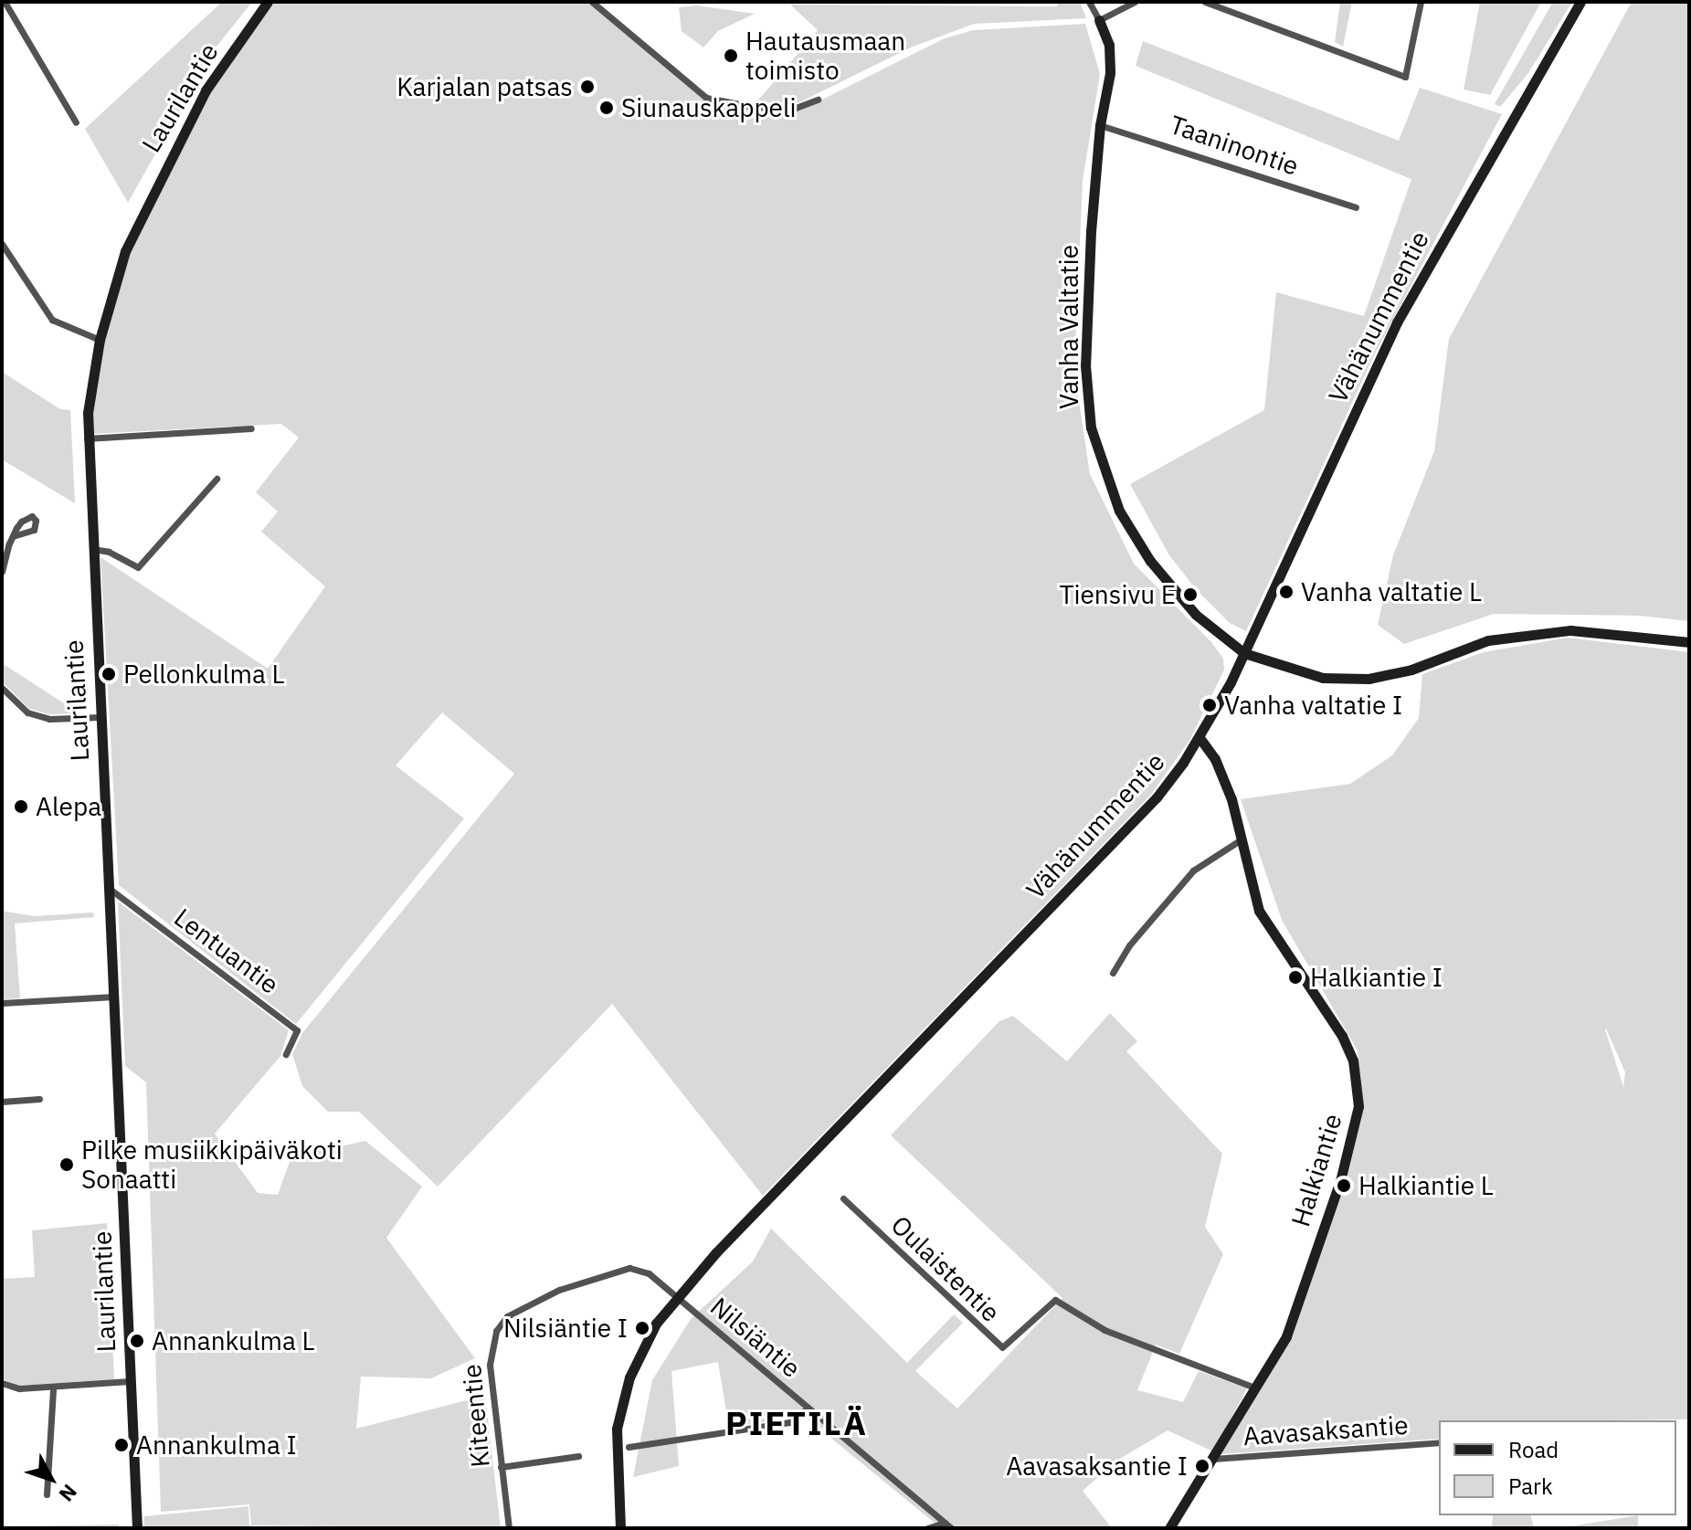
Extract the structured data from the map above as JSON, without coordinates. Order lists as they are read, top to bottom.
{
  "streets": {
    "street": [
      "Laurilantie",
      "Taaninontie",
      "Vähänummentie",
      "Vanha Valtatie",
      "Lentuantie",
      "Halkiantie",
      "Oulaistentie",
      "Nilsiäntie",
      "Kiteentie",
      "Aavasaksantie"
    ]
  },
  "crossings": [
    ["Laurilantie", "Lentuantie"],
    ["Taaninontie", "Vanha Valtatie"],
    ["Vähänummentie", "Vanha Valtatie"],
    ["Vähänummentie", "Halkiantie"],
    ["Vähänummentie", "Nilsiäntie"],
    ["Vähänummentie", "Kiteentie"],
    ["Halkiantie", "Oulaistentie"],
    ["Halkiantie", "Aavasaksantie"],
    ["Nilsiäntie", "Kiteentie"]
  ],
  "districts": ["PIETILÄ"],
  "places": [
    "Hautausmaan toimisto",
    "Karjalan patsas",
    "Siunauskappeli",
    "Vanha valtatie L",
    "Tiensivu E",
    "Pellonkulma L",
    "Vanha valtatie I",
    "Alepa",
    "Halkiantie I",
    "Pilke musiikkipäiväkoti Sonaatti",
    "Halkiantie L",
    "Nilsiäntie I",
    "Annankulma L",
    "Annankulma I",
    "Aavasaksantie I"
  ],
  "legend": ["Road", "Park"],
  "north": "bottom right"
}
